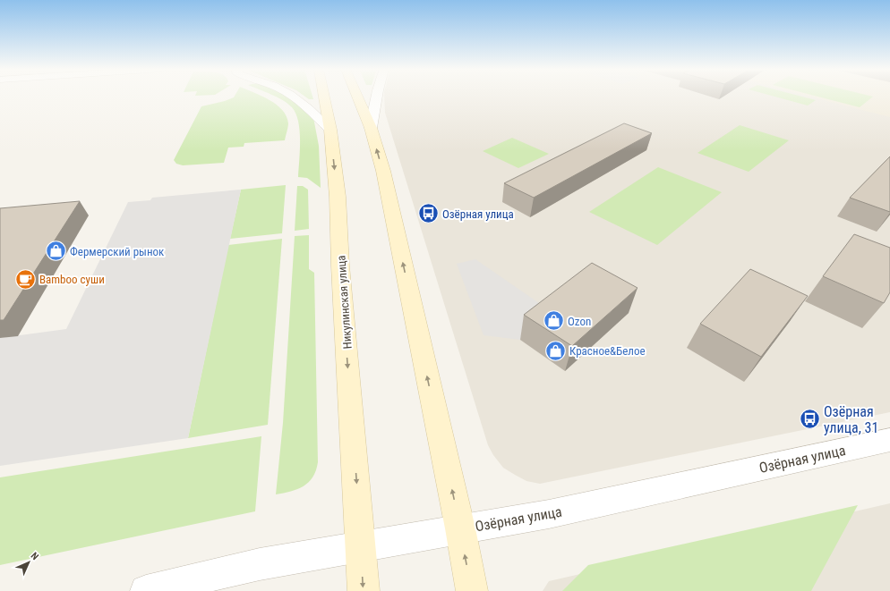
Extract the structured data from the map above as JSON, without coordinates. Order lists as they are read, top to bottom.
{
  "streets": {
    "main road": ["Никулинская улица"],
    "street": ["Озёрная улица"]
  },
  "crossings": [
    ["Никулинская улица", "Озёрная улица"]
  ],
  "places": {
    "bus stop": ["Озёрная улица", "Озёрная улица, 31"],
    "shop": ["Фермерский рынок", "Ozon", "Красное&Белое"],
    "cafe": ["Bamboo суши"]
  },
  "north": "top right"
}
